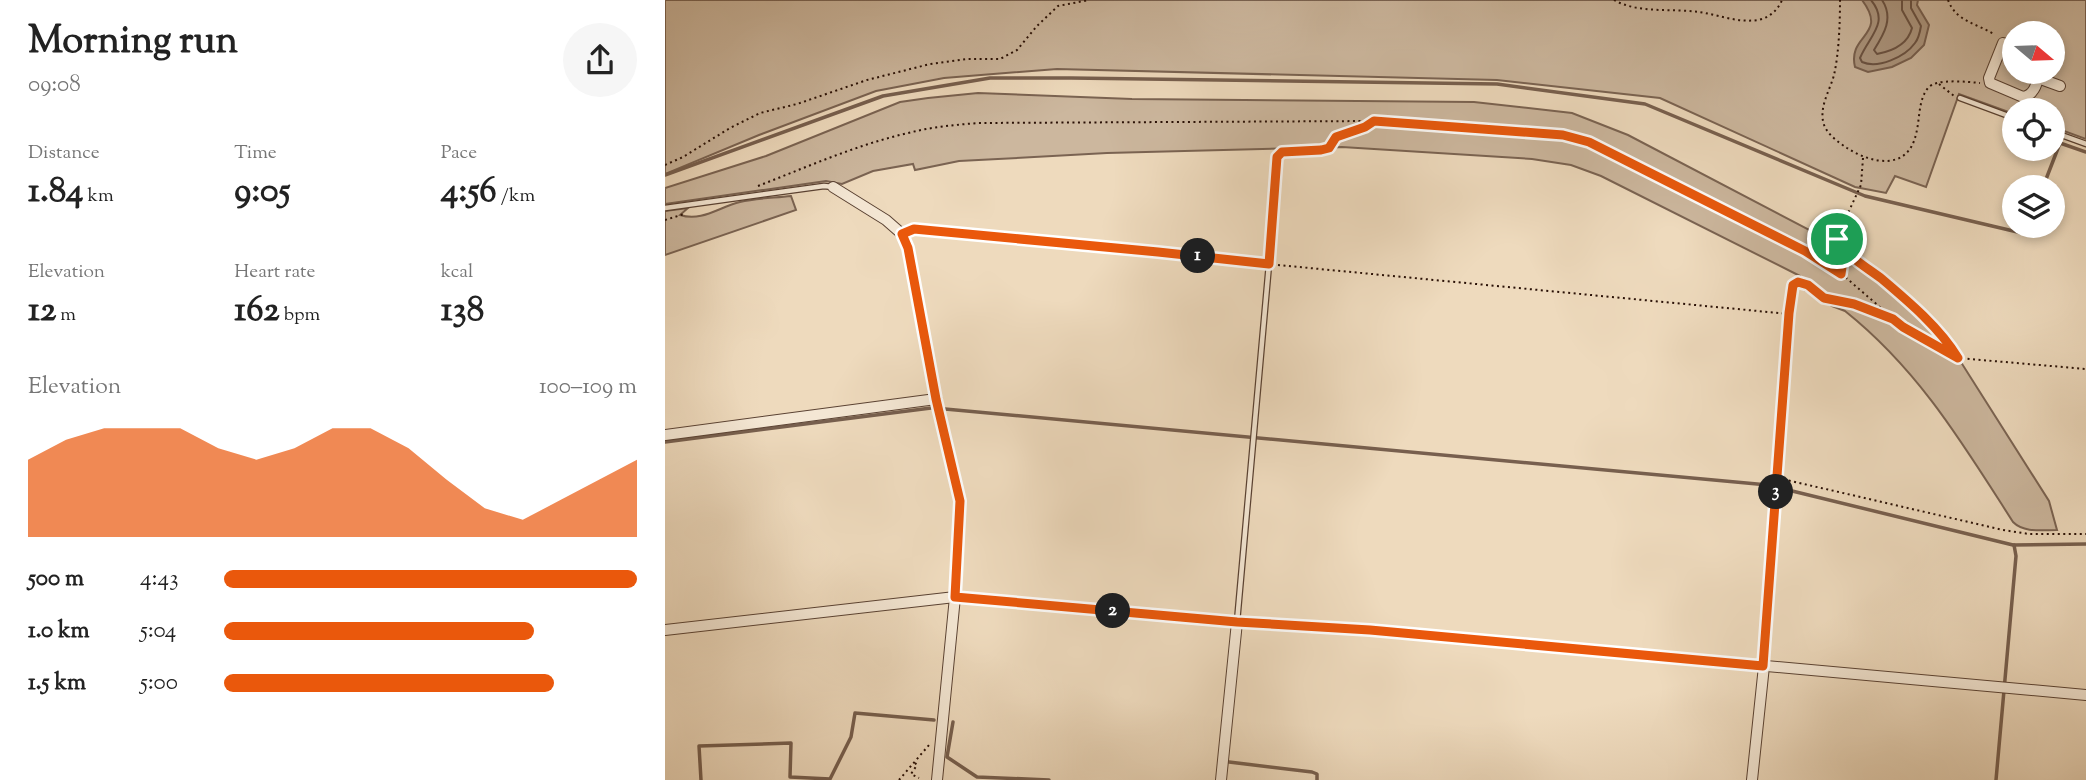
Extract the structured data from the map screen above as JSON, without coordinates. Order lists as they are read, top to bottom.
{
  "north": "right",
  "page": {
    "heading": ["Morning run", "09:08"],
    "stats": [
      ["Distance", "1.84 km"],
      ["Time", "9:05"],
      ["Pace", "4:56 /km"],
      ["Elevation", "12 m"],
      ["Heart rate", "162 bpm"],
      ["kcal", "138"]
    ],
    "pins": ["1", "3", "2"],
    "chart": ["Elevation", "100–109 m"],
    "list": [
      {
        "name": "500 m",
        "note": "4:43"
      },
      {
        "name": "1.0 km",
        "note": "5:04"
      },
      {
        "name": "1.5 km",
        "note": "5:00"
      }
    ]
  }
}
